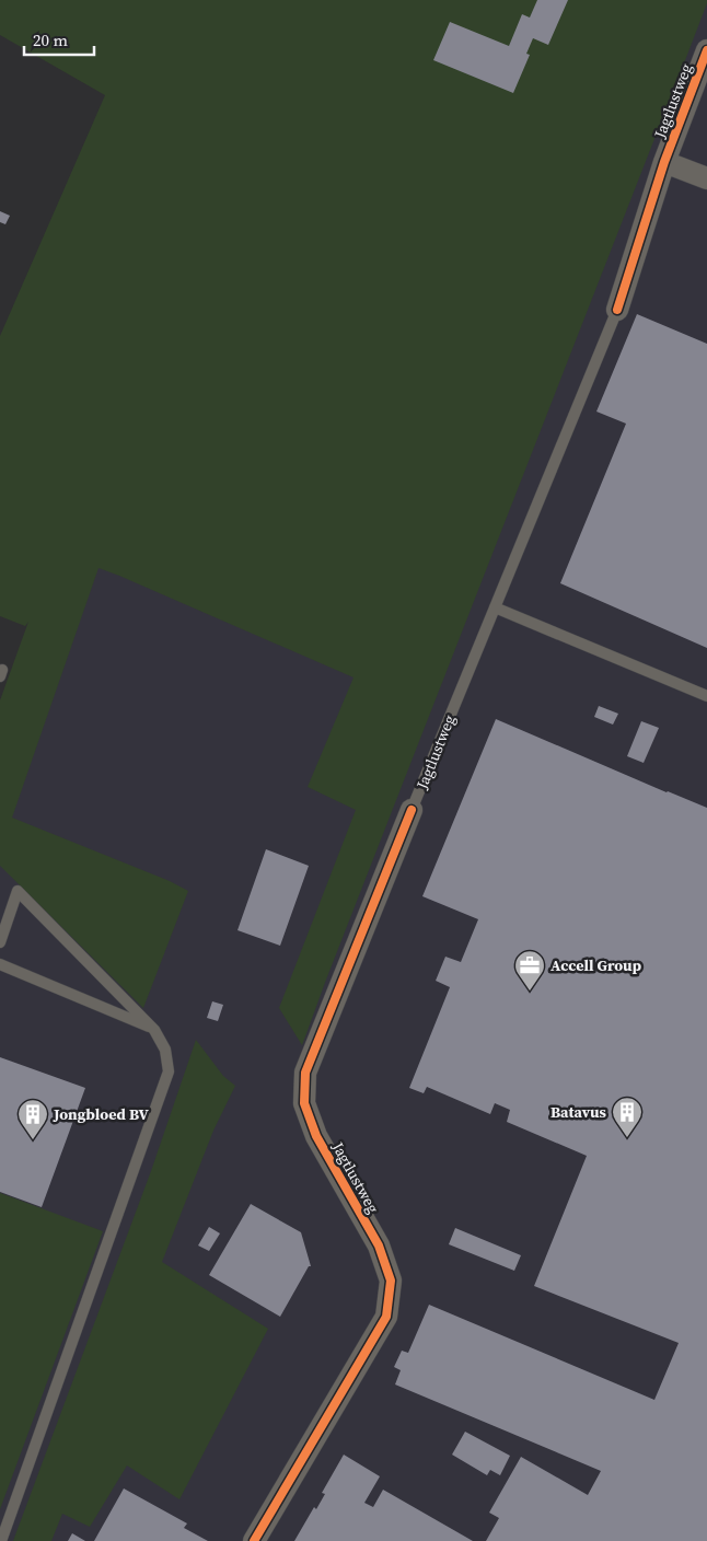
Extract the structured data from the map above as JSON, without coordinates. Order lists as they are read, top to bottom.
{
  "streets": {
    "street": ["Jagtlustweg"]
  },
  "places": {
    "office": ["Accell Group"],
    "building": ["Batavus", "Jongbloed BV"]
  },
  "scale_bar": "20 m"
}
